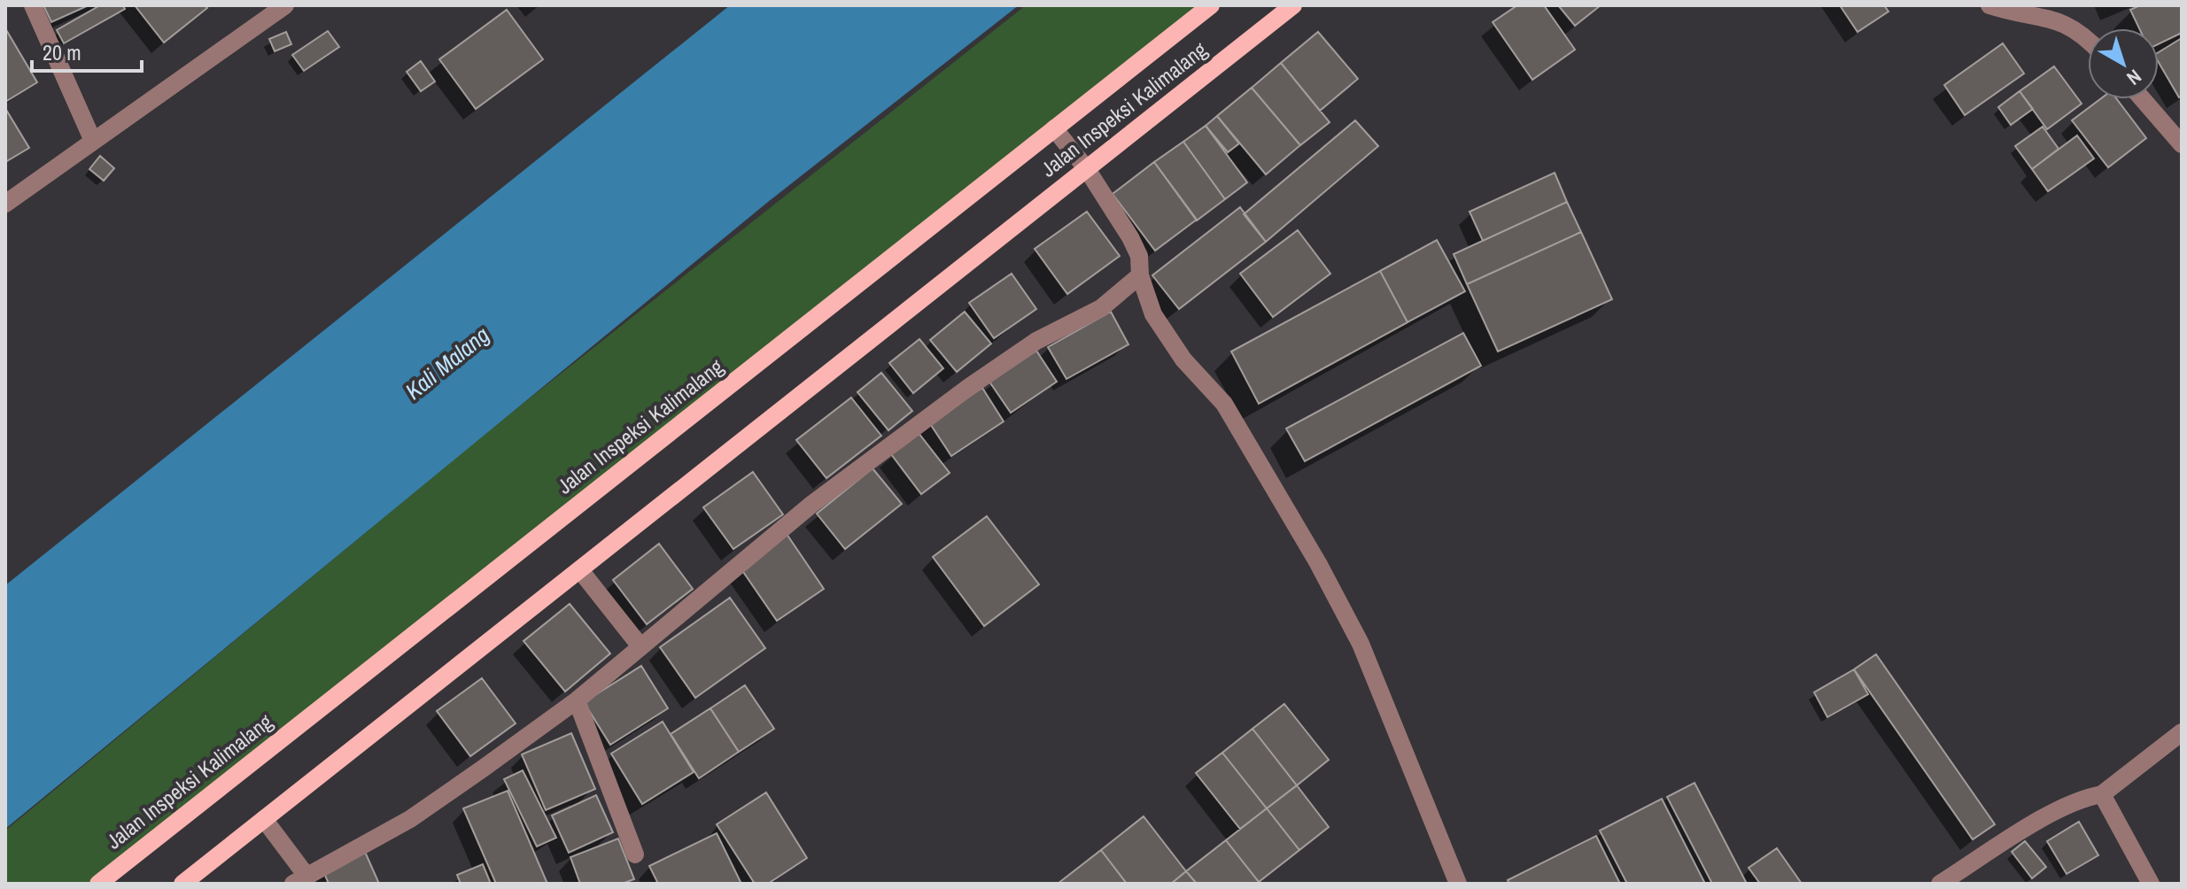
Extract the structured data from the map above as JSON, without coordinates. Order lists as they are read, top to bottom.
{
  "streets": {
    "main road": ["Jalan Inspeksi Kalimalang"]
  },
  "water": ["Kali Malang"],
  "scale_bar": "20 m",
  "north": "bottom right"
}
